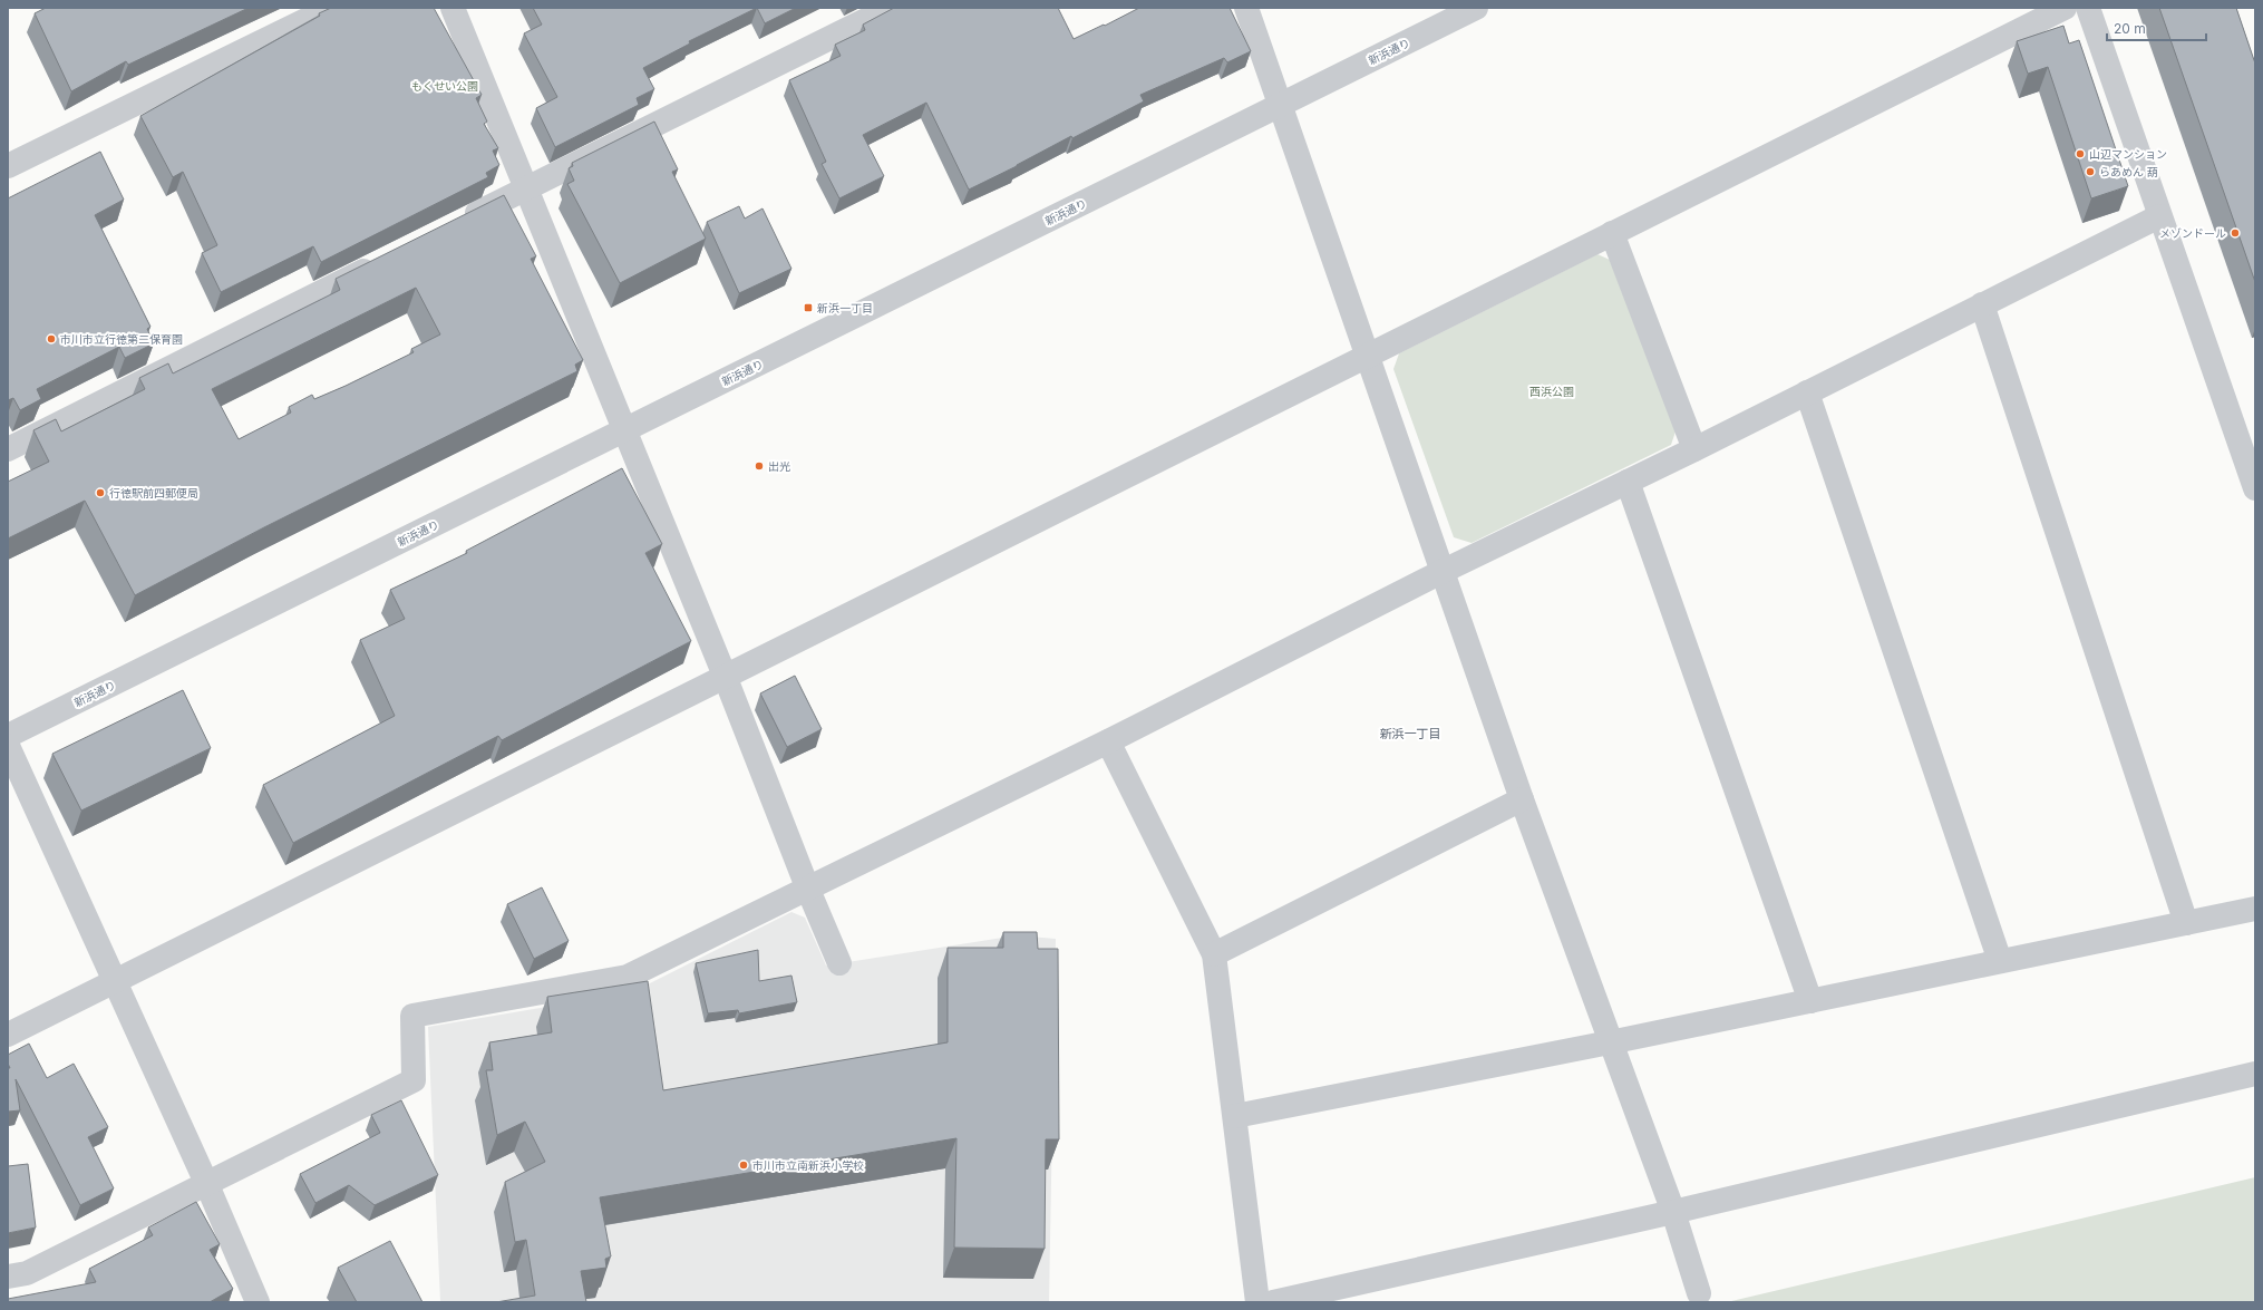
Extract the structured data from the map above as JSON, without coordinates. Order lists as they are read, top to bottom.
{
  "streets": {
    "street": ["新浜通り"]
  },
  "districts": ["新浜一丁目"],
  "parks": ["もくせい公園", "西浜公園"],
  "places": {
    "other": [
      "山辺マンション",
      "らあめん 葫",
      "メゾンドール",
      "市川市立行徳第二保育園",
      "出光",
      "行徳駅前四郵便局",
      "市川市立南新浜小学校"
    ],
    "transit": ["新浜一丁目"]
  },
  "scale_bar": "20 m"
}
